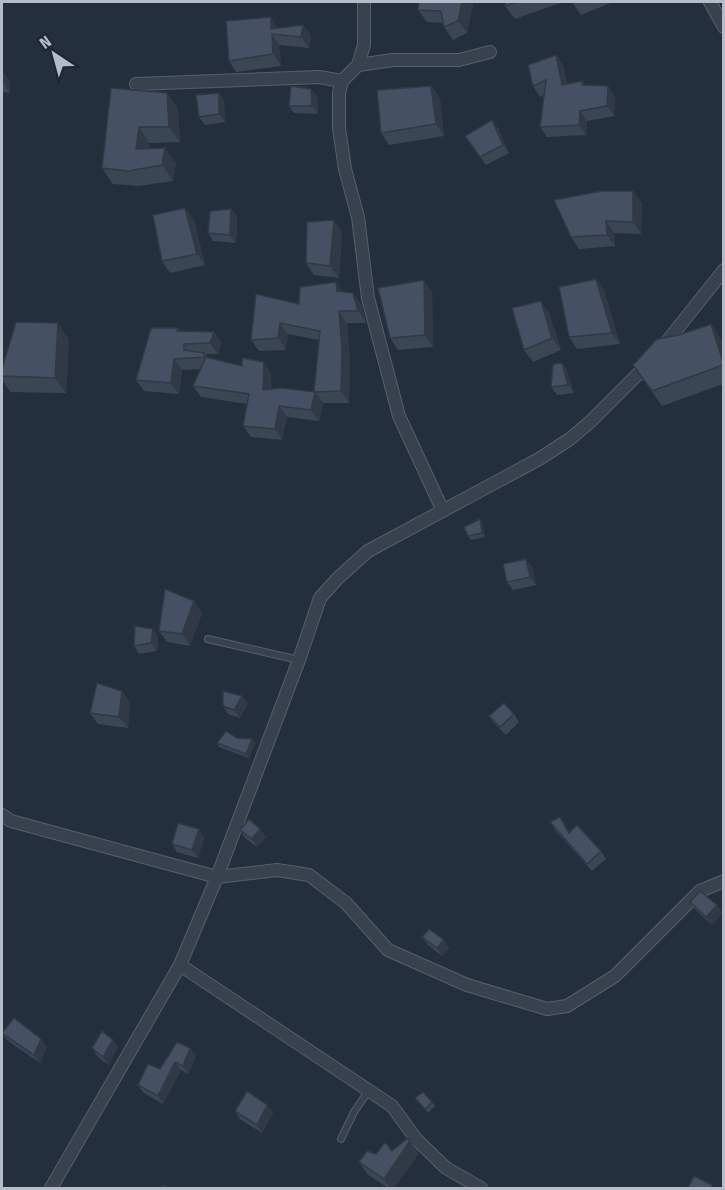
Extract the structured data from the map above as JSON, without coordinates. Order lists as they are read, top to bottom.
{
  "north": "top left"
}
